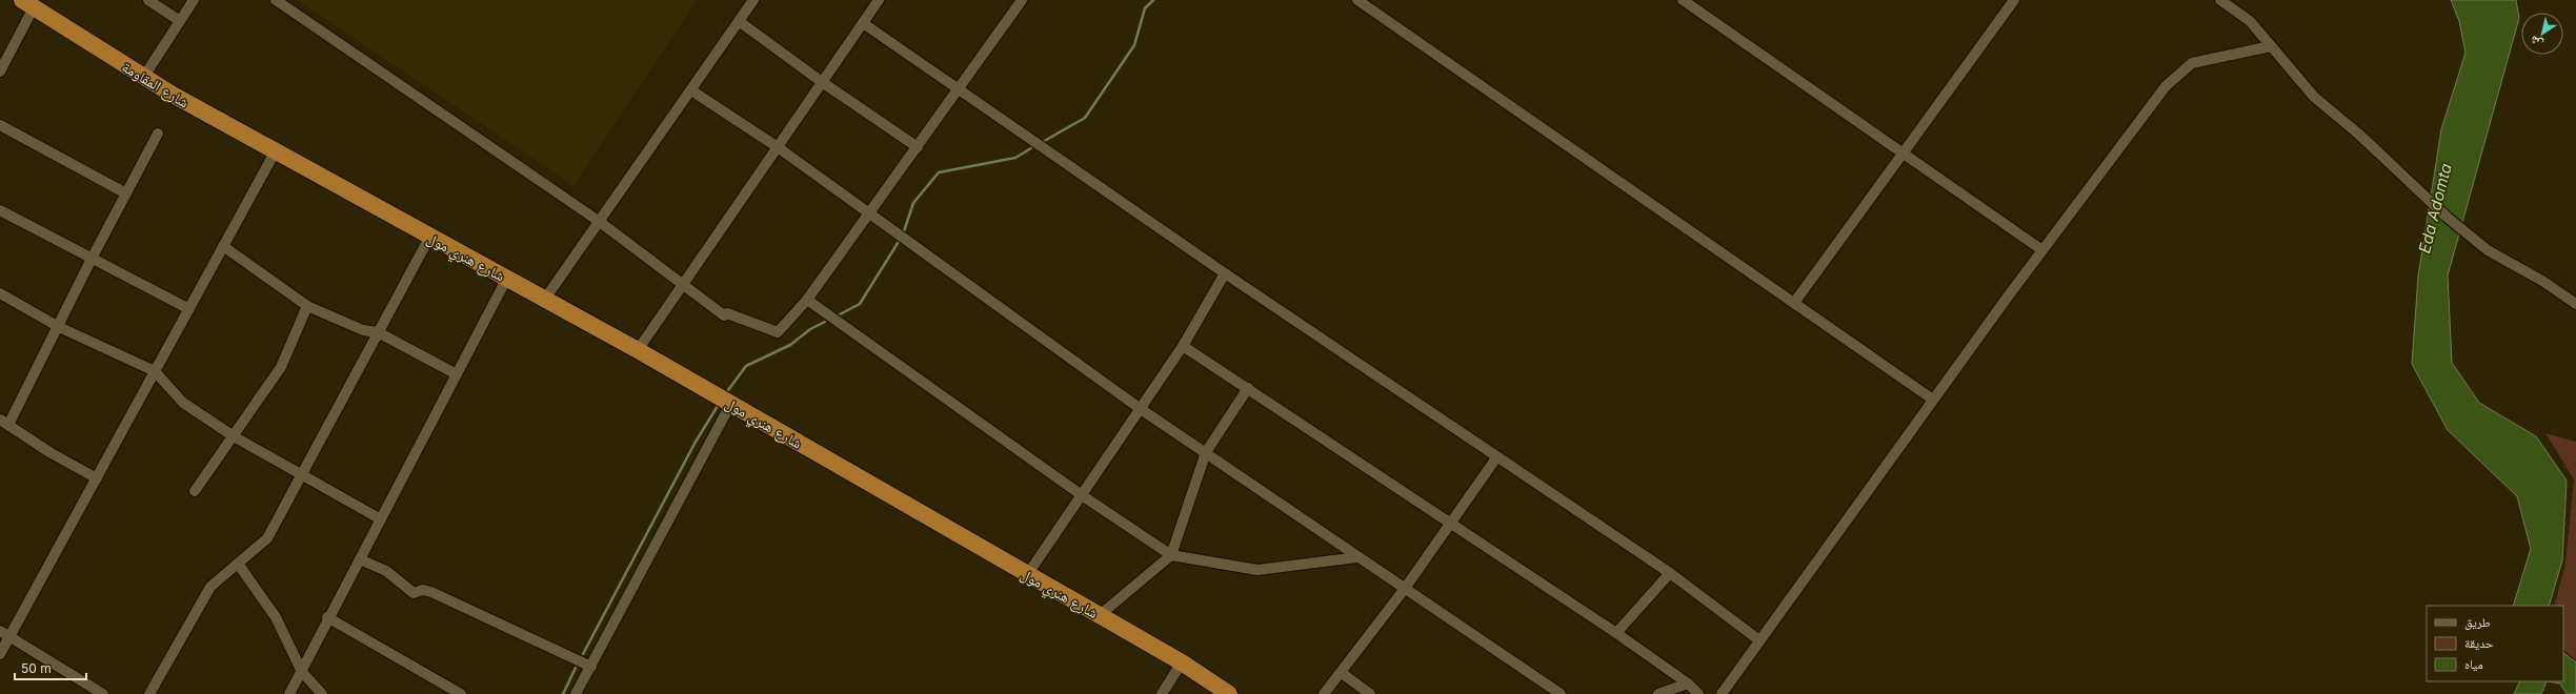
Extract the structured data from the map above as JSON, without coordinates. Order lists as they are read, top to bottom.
{
  "streets": {
    "highway": ["شارع المقاومة", "شارع هنري مول"]
  },
  "crossings": [
    ["شارع المقاومة", "شارع هنري مول"]
  ],
  "water": ["Eda Adomta"],
  "legend": ["طريق", "حديقة", "مياه"],
  "scale_bar": "50 m",
  "north": "bottom left"
}
